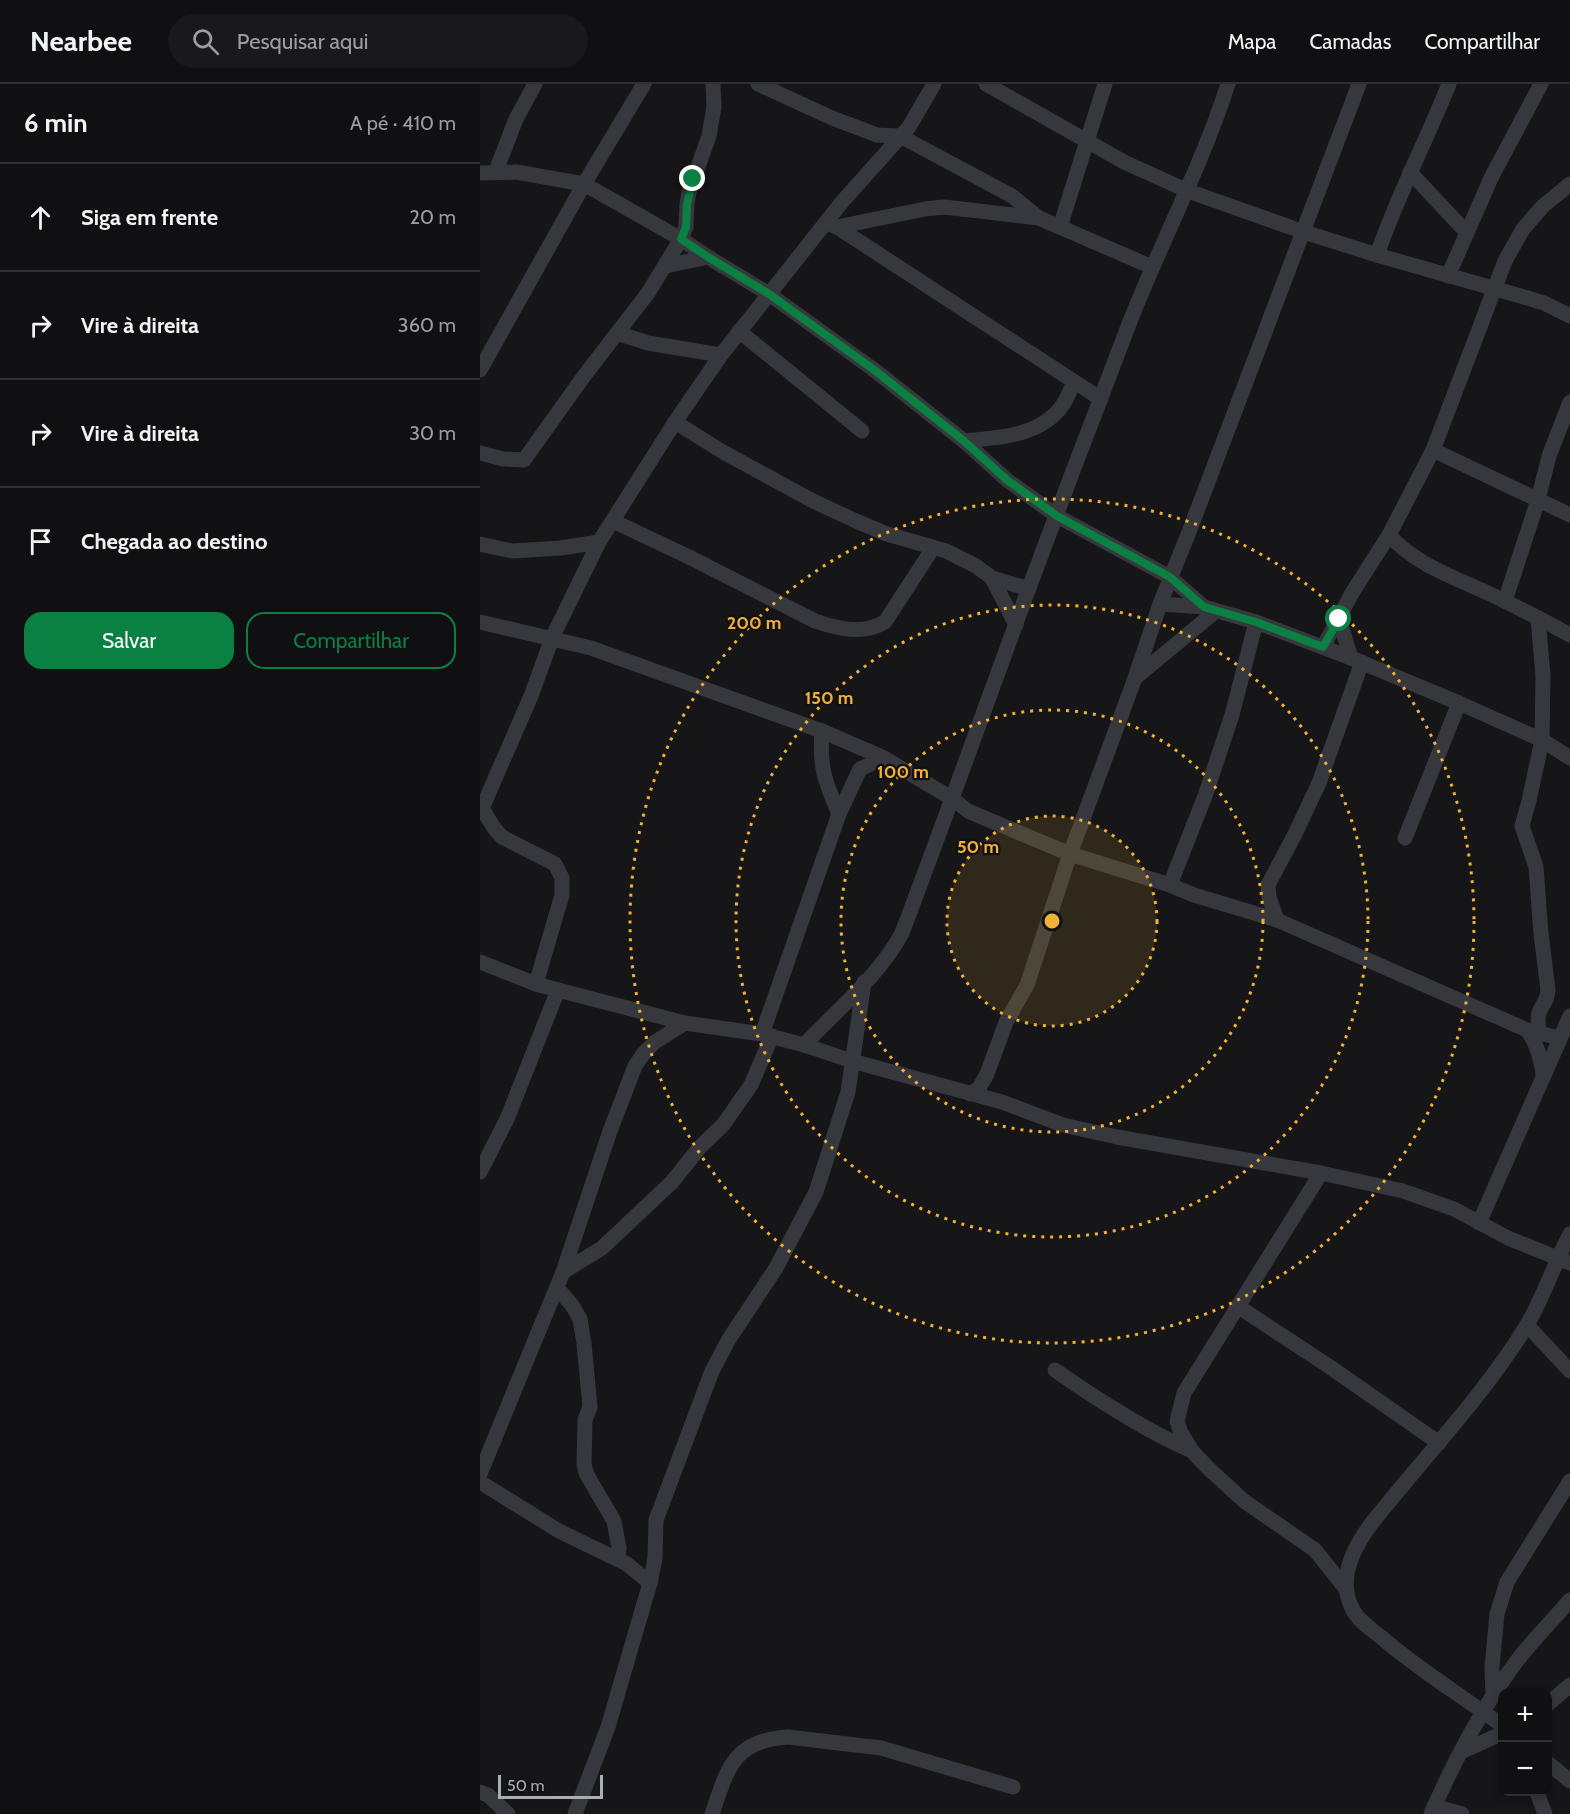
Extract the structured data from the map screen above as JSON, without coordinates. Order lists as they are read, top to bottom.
{
  "scale_bar": "50 m",
  "page": {
    "header": "Nearbee",
    "search": "Pesquisar aqui",
    "nav": ["Mapa", "Camadas", "Compartilhar"],
    "heading": ["6 min", "A pé · 410 m"],
    "list": [
      ["Siga em frente", "20 m"],
      ["Vire à direita", "360 m"],
      ["Vire à direita", "30 m"],
      "Chegada ao destino"
    ],
    "buttons": ["Salvar", "Compartilhar"],
    "map_buttons": ["+", "−"],
    "scale": "50 m"
  },
  "rings": [
    "200 m",
    "150 m",
    "100 m",
    "50 m"
  ]
}
